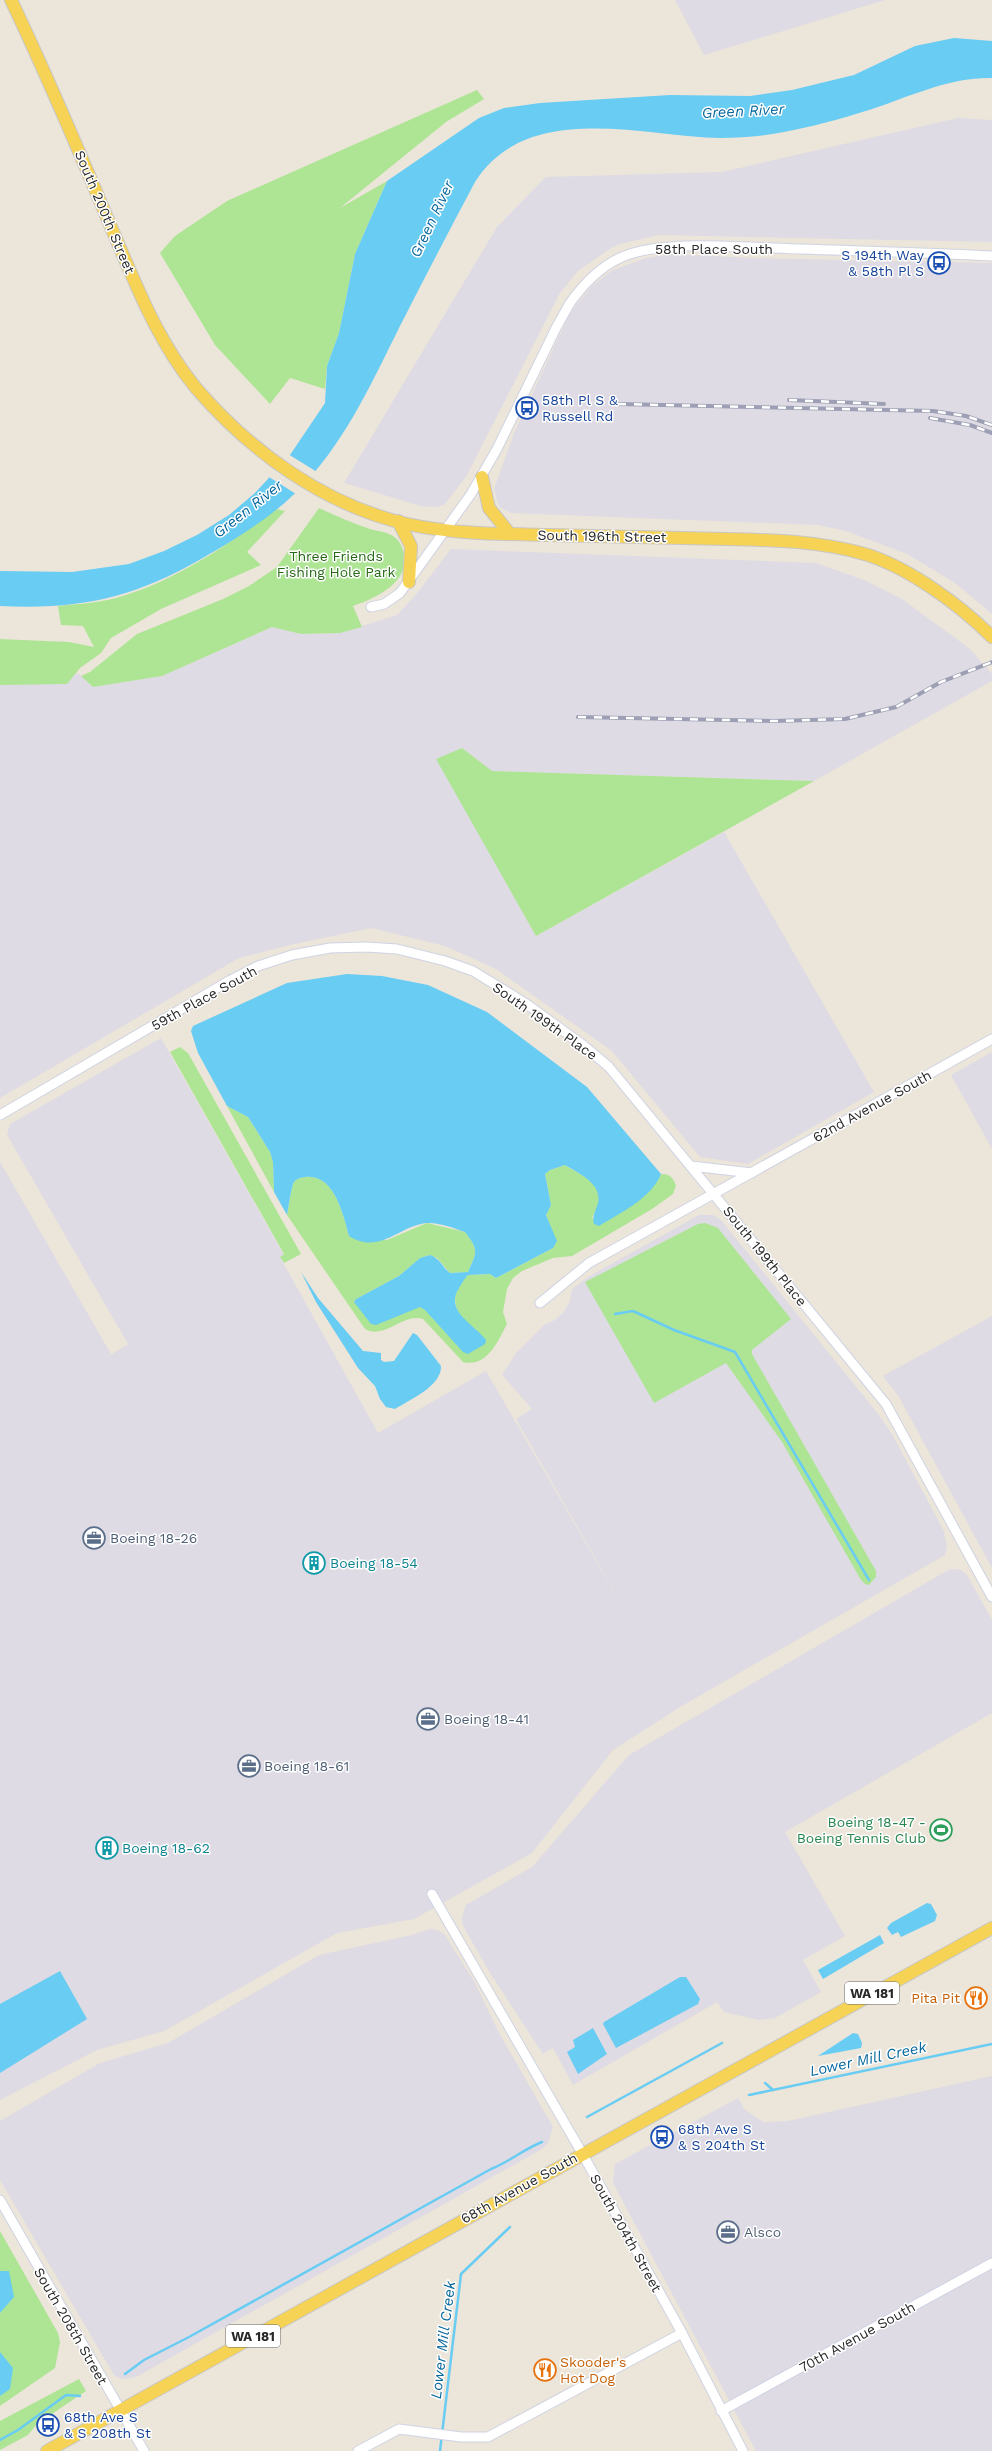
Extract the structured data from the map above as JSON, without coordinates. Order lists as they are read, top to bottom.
{
  "streets": {
    "main road": [
      "South 200th Street",
      "South 196th Street",
      "WA 181",
      "68th Avenue South"
    ],
    "street": [
      "58th Place South",
      "59th Place South",
      "South 199th Place",
      "62nd Avenue South",
      "South 204th Street",
      "South 208th Street",
      "70th Avenue South"
    ]
  },
  "crossings": [
    ["South 200th Street", "South 196th Street"],
    ["58th Place South", "South 196th Street"],
    ["59th Place South", "South 199th Place"],
    ["South 199th Place", "62nd Avenue South"],
    ["68th Avenue South", "South 204th Street"],
    ["68th Avenue South", "South 208th Street"],
    ["South 204th Street", "70th Avenue South"]
  ],
  "water": ["Green River", "Lower Mill Creek"],
  "parks": ["Three Friends Fishing Hole Park"],
  "places": {
    "bus stop": [
      "S 194th Way & 58th Pl S",
      "58th Pl S & Russell Rd",
      "68th Ave S & S 204th St",
      "68th Ave S & S 208th St"
    ],
    "office": [
      "Boeing 18-26",
      "Boeing 18-41",
      "Boeing 18-61",
      "Alsco"
    ],
    "building": ["Boeing 18-54", "Boeing 18-62"],
    "sports": ["Boeing 18-47 - Boeing Tennis Club"],
    "restaurant": ["Pita Pit", "Skooder's Hot Dog"]
  }
}
